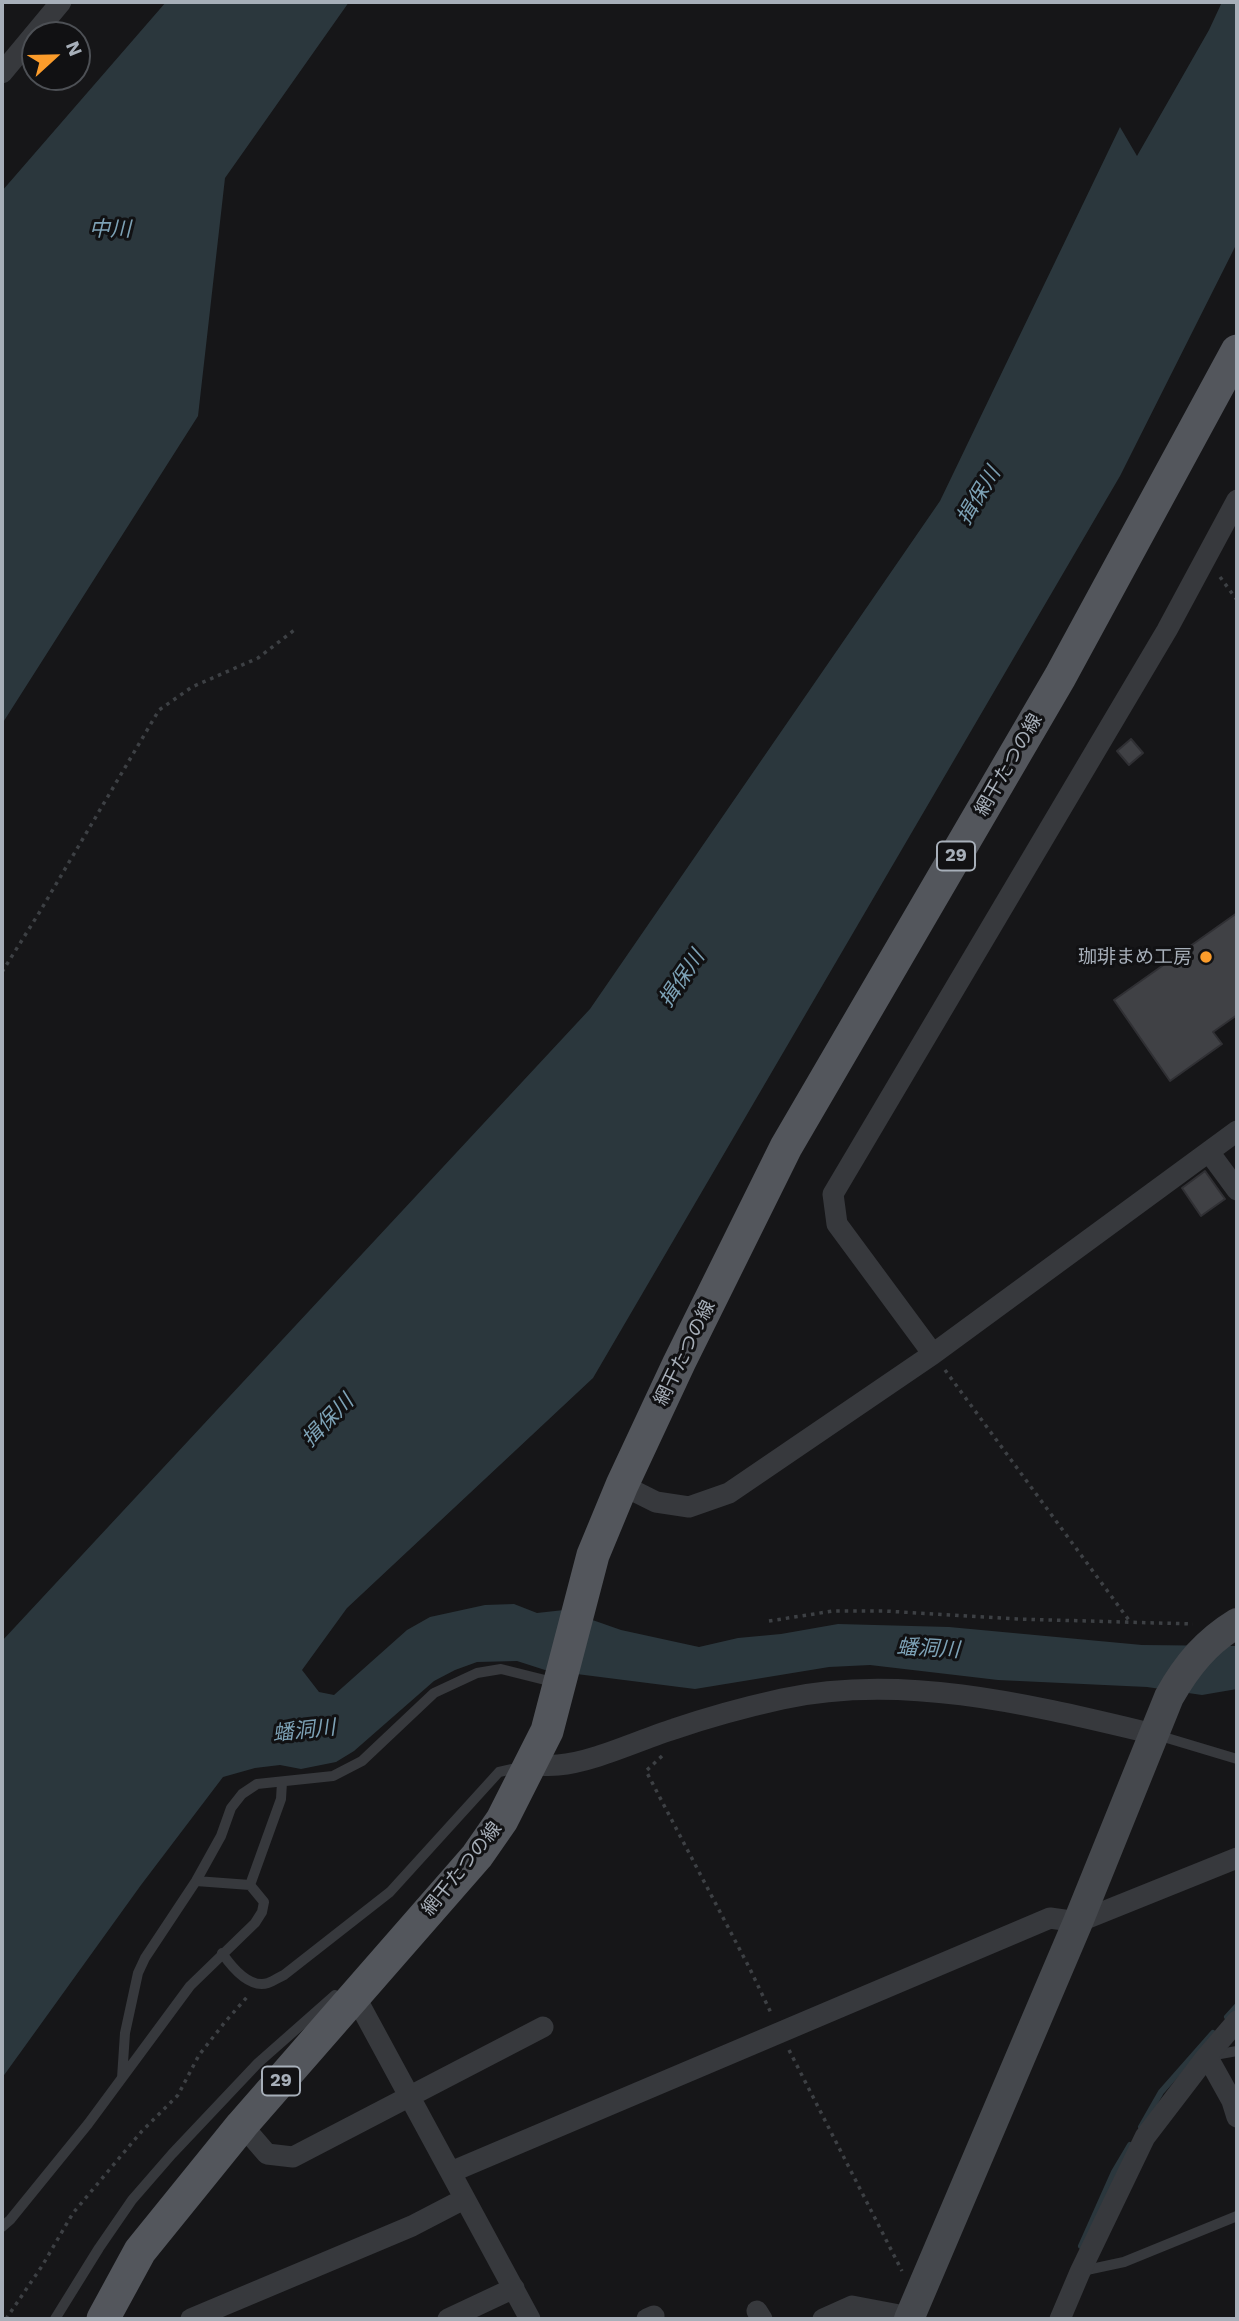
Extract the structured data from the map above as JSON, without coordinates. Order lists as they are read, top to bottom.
{
  "streets": {
    "main road": ["網干たつの線", "29"]
  },
  "water": ["中川", "揖保川", "蟠洞川"],
  "places": ["珈琲まめ工房"],
  "north": "right"
}
